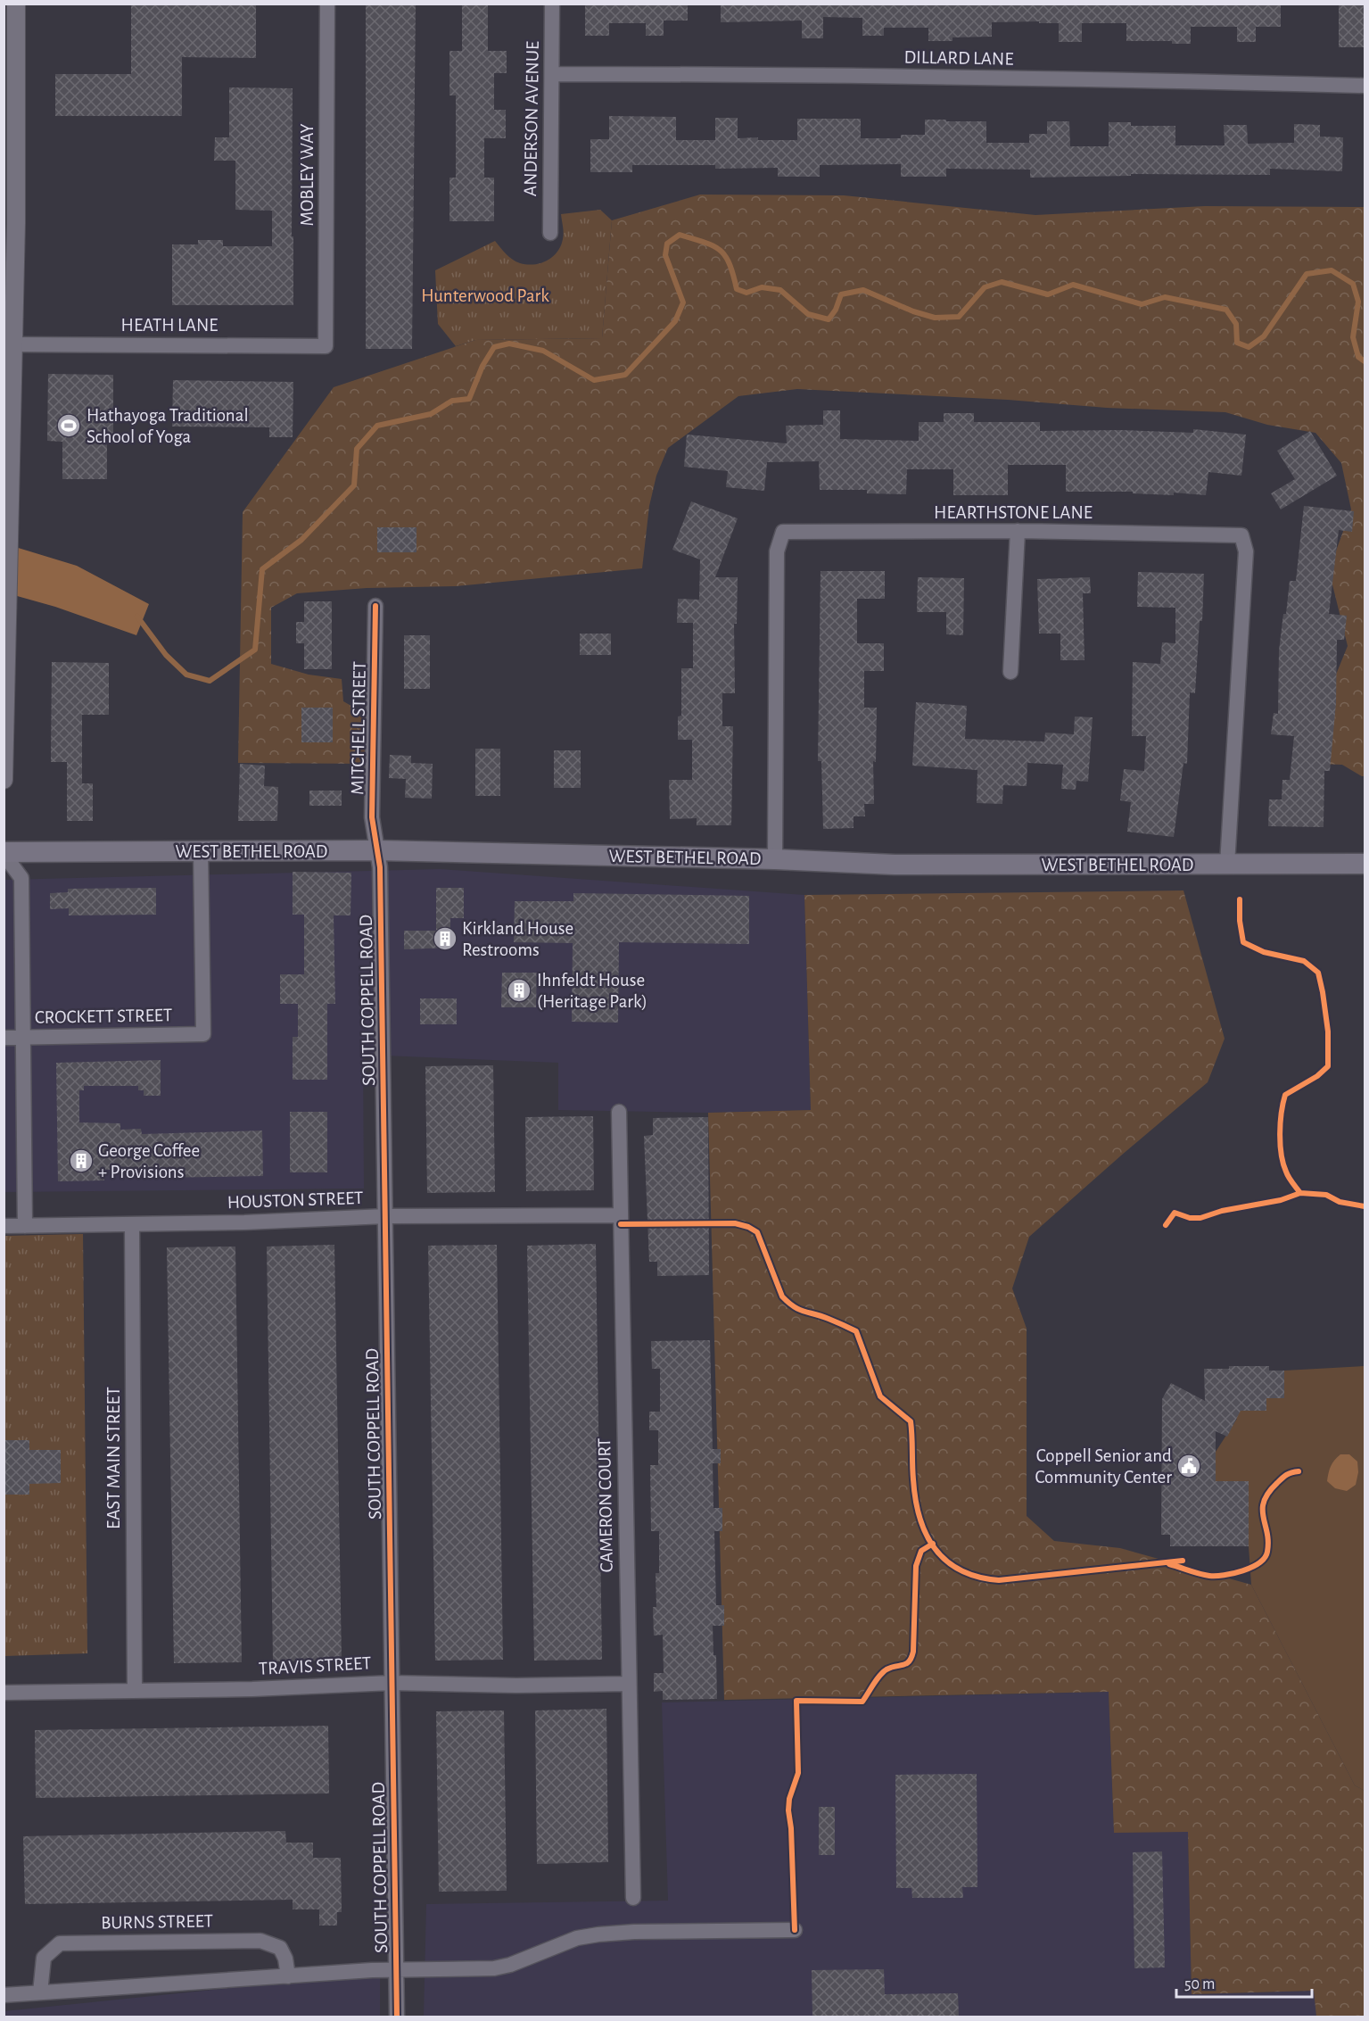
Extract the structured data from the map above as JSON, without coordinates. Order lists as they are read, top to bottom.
{
  "streets": {
    "main road": ["WEST BETHEL ROAD"],
    "street": [
      "DILLARD LANE",
      "ANDERSON AVENUE",
      "MOBLEY WAY",
      "HEATH LANE",
      "HEARTHSTONE LANE",
      "MITCHELL STREET",
      "SOUTH COPPELL ROAD",
      "CROCKETT STREET",
      "HOUSTON STREET",
      "EAST MAIN STREET",
      "CAMERON COURT",
      "TRAVIS STREET",
      "BURNS STREET"
    ]
  },
  "crossings": [
    ["DILLARD LANE", "ANDERSON AVENUE"],
    ["MOBLEY WAY", "HEATH LANE"],
    ["HEARTHSTONE LANE", "WEST BETHEL ROAD"],
    ["MITCHELL STREET", "WEST BETHEL ROAD"],
    ["MITCHELL STREET", "SOUTH COPPELL ROAD"],
    ["WEST BETHEL ROAD", "SOUTH COPPELL ROAD"],
    ["WEST BETHEL ROAD", "CROCKETT STREET"],
    ["SOUTH COPPELL ROAD", "HOUSTON STREET"],
    ["SOUTH COPPELL ROAD", "TRAVIS STREET"],
    ["HOUSTON STREET", "EAST MAIN STREET"],
    ["HOUSTON STREET", "CAMERON COURT"],
    ["EAST MAIN STREET", "TRAVIS STREET"],
    ["CAMERON COURT", "TRAVIS STREET"]
  ],
  "parks": ["Hunterwood Park"],
  "places": {
    "sports": ["Hathayoga Traditional School of Yoga"],
    "building": ["Kirkland House Restrooms", "Ihnfeldt House (Heritage Park)", "George Coffee + Provisions"],
    "public building": ["Coppell Senior and Community Center"]
  },
  "scale_bar": "50 m"
}
